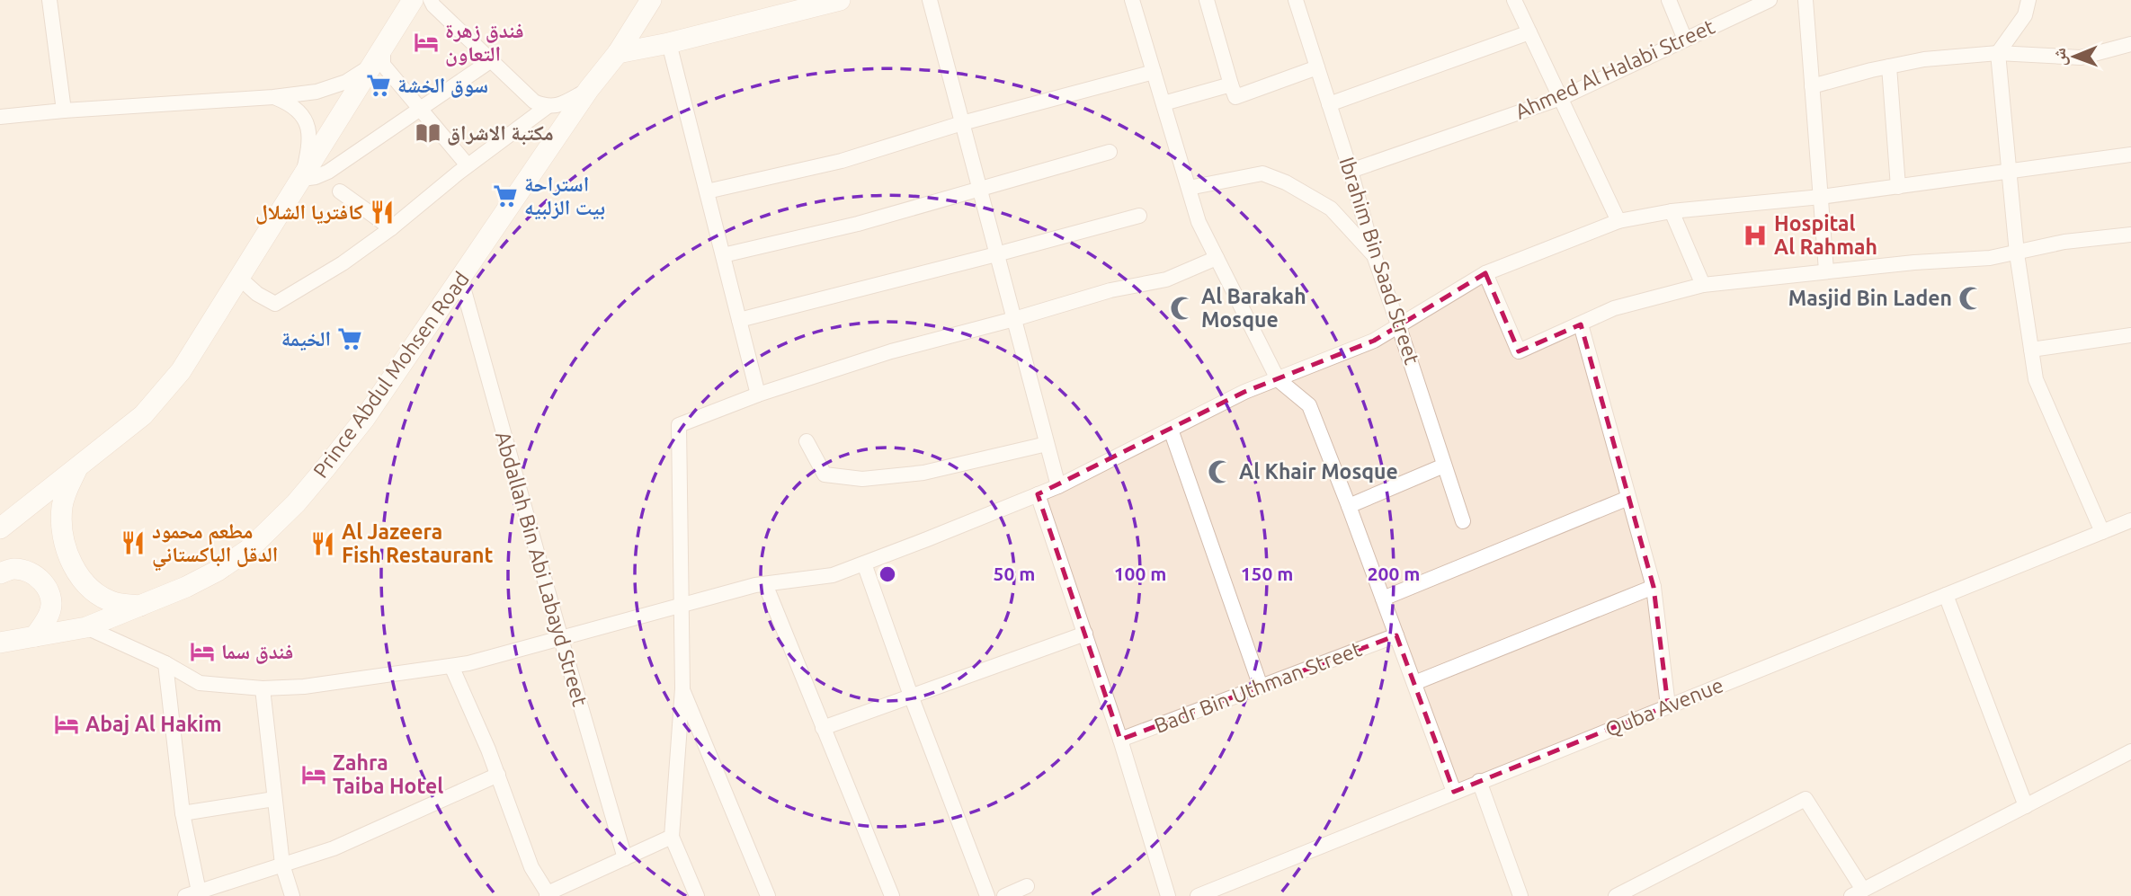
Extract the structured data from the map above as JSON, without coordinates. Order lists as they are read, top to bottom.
{
  "streets": {
    "main road": ["Prince Abdul Mohsen Road"],
    "street": [
      "Ahmed Al Halabi Street",
      "Ibrahim Bin Saad Street",
      "Abdallah Bin Abi Labayd Street",
      "Badr Bin Uthman Street",
      "Quba Avenue"
    ]
  },
  "crossings": [
    ["Ahmed Al Halabi Street", "Ibrahim Bin Saad Street"],
    ["Prince Abdul Mohsen Road", "Abdallah Bin Abi Labayd Street"]
  ],
  "places": {
    "hotel": [
      "فندق زهرة التعاون",
      "فندق سما",
      "Abaj Al Hakim",
      "Zahra Taiba Hotel"
    ],
    "supermarket": ["سوق الخشة", "استراحة بيت الزلبيه", "الخيمة"],
    "library": ["مكتبة الاشراق"],
    "restaurant": ["كافتريا الشلال", "مطعم محمود الدقل الباكستاني", "Al Jazeera Fish Restaurant"],
    "hospital": ["Hospital Al Rahmah"],
    "mosque": ["Masjid Bin Laden", "Al Barakah Mosque", "Al Khair Mosque"]
  },
  "north": "left",
  "rings": [
    "50 m",
    "100 m",
    "150 m",
    "200 m"
  ]
}
